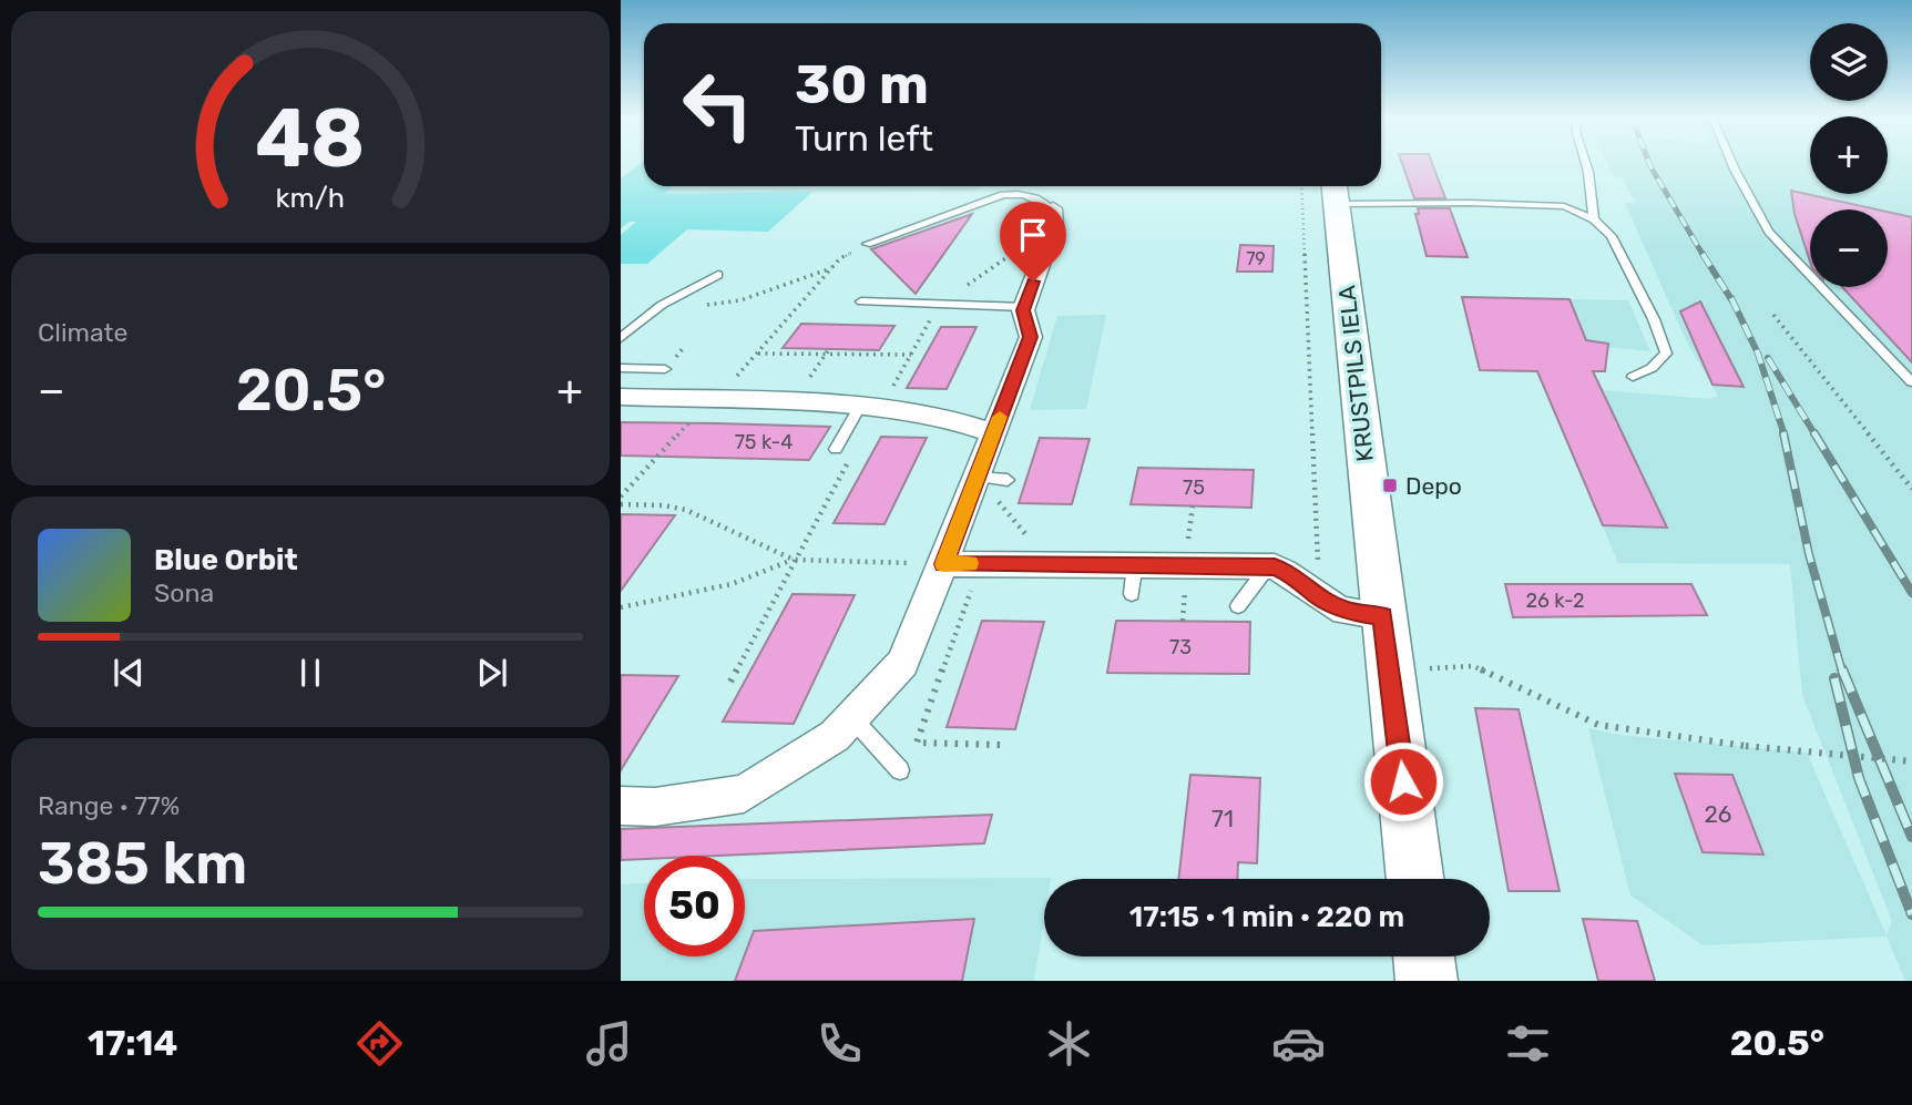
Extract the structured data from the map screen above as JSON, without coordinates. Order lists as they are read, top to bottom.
{
  "streets": {
    "main road": ["KRUSTPILS IELA"]
  },
  "places": {
    "transit": ["Depo"]
  },
  "house_numbers": [
    "79",
    "75 k-4",
    "75",
    "26 k-2",
    "73",
    "26",
    "71"
  ],
  "page": {
    "map_buttons": ["+", "−"],
    "turn": ["30 m", "Turn left"],
    "tile": [
      "Climate",
      ["Range · 77%", "385 km"]
    ],
    "heat": ["−", "20.5°", "+"],
    "song": ["Blue Orbit", "Sona"],
    "limit": "50",
    "trip": "17:15 · 1 min · 220 m",
    "tabs": ["17:14", "20.5°"],
    "gauge": ["48", "km/h"]
  }
}
